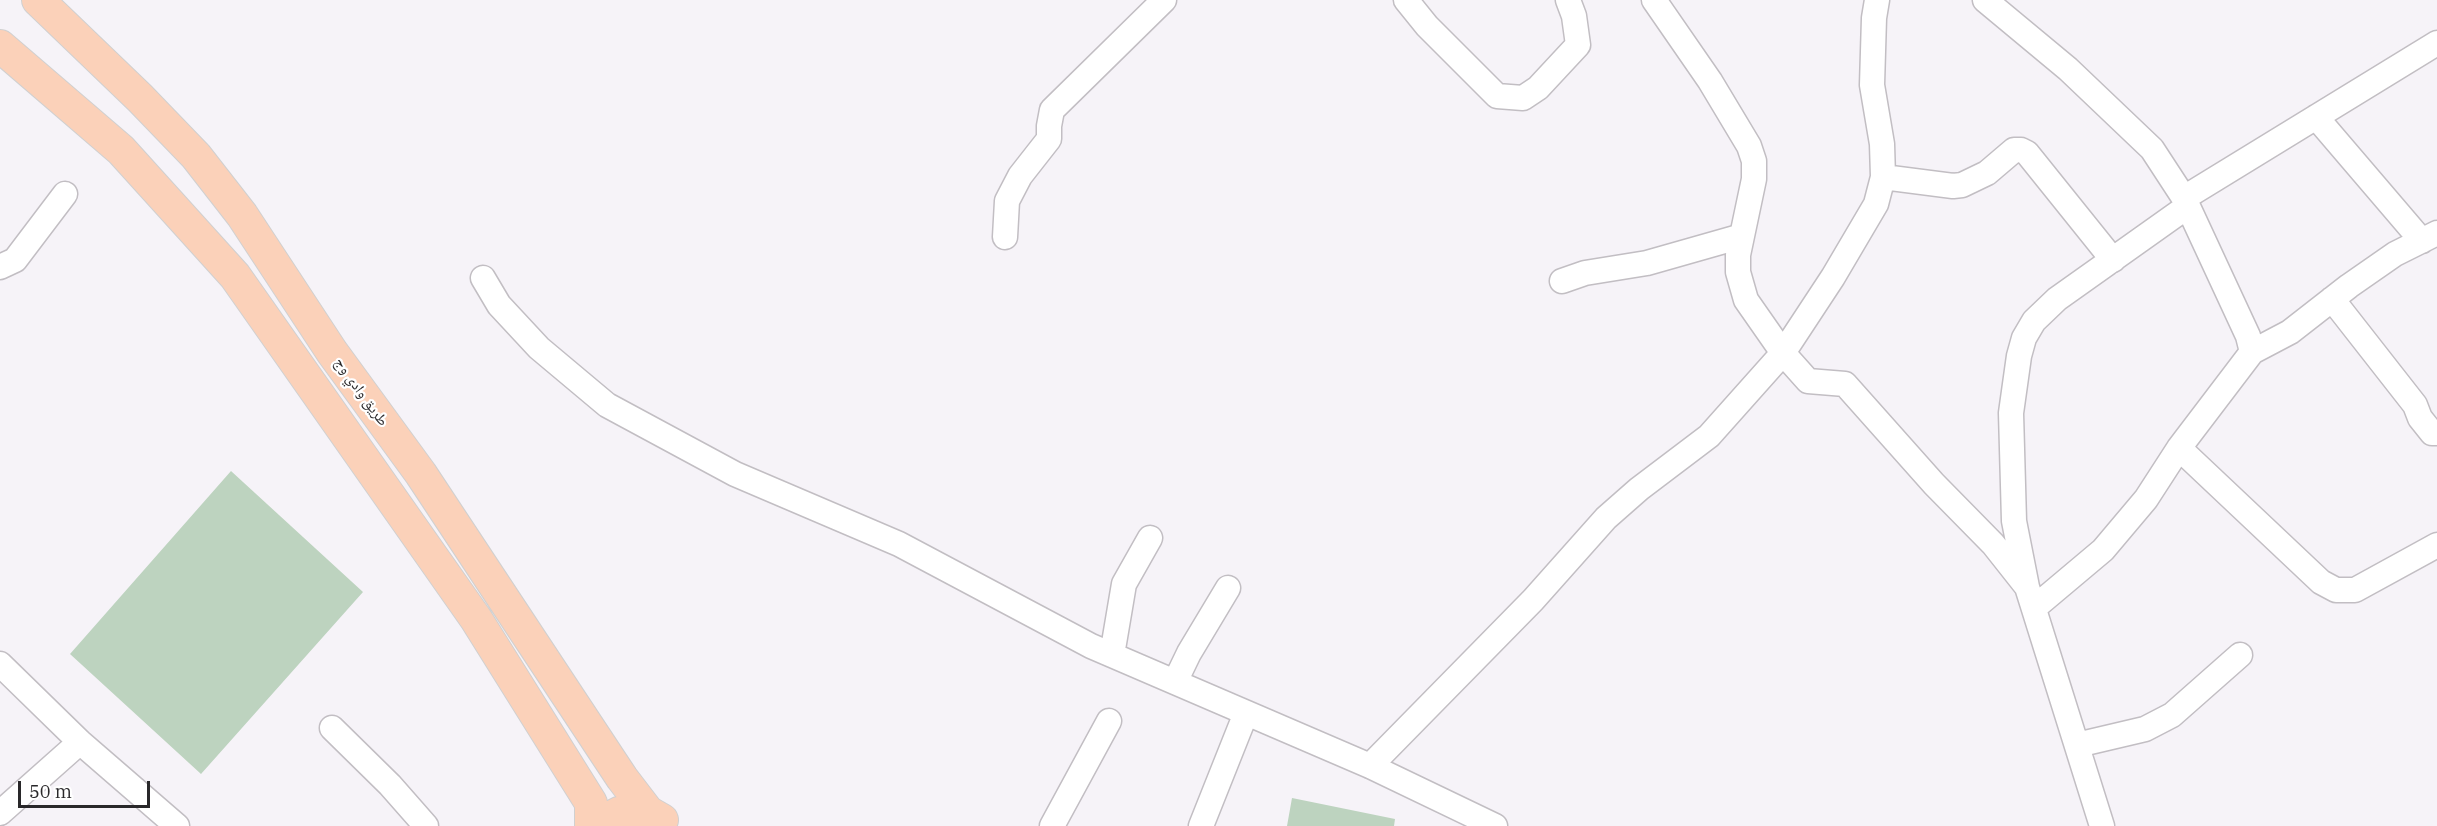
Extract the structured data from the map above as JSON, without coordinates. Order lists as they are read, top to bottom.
{
  "streets": {
    "main road": ["طريق وادي وج"]
  },
  "scale_bar": "50 m"
}
